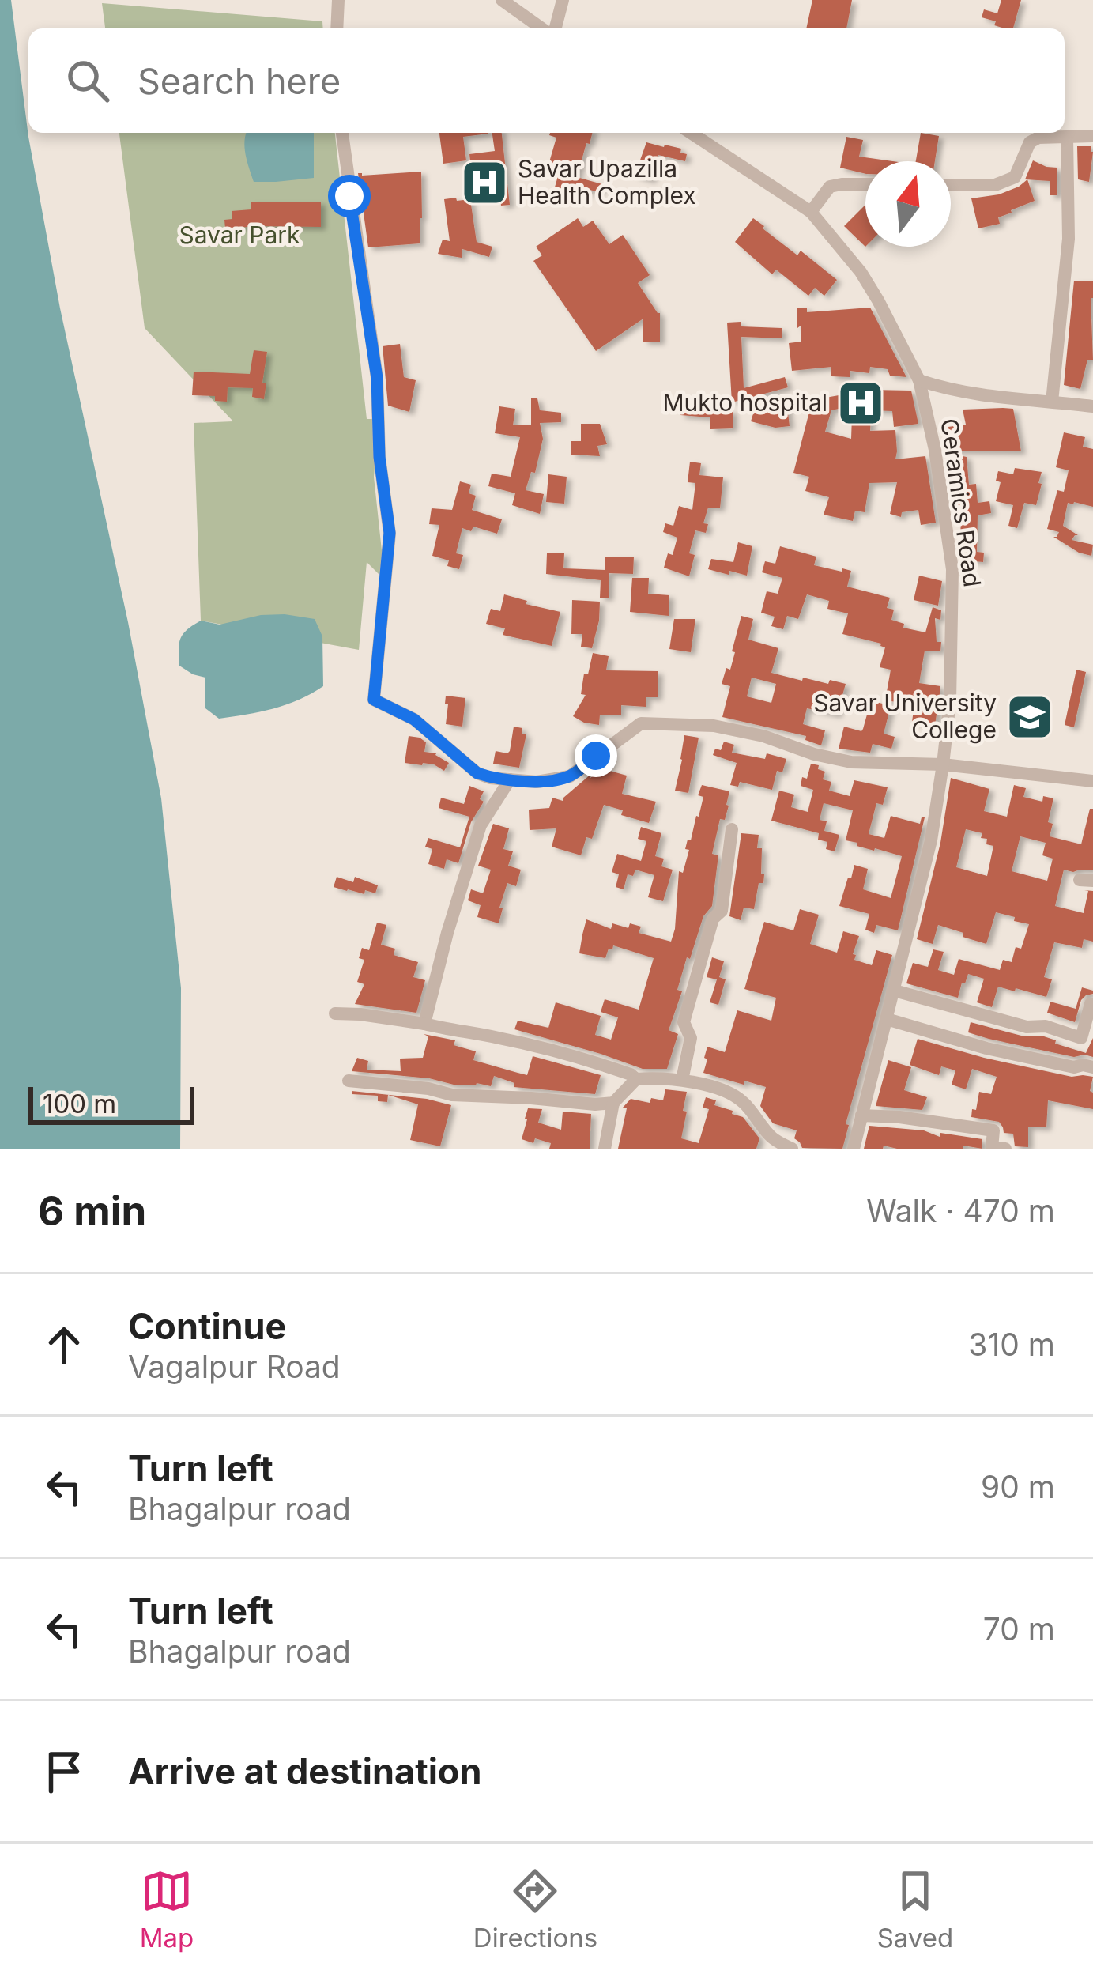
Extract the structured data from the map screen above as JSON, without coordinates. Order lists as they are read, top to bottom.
{
  "streets": {
    "street": ["Ceramics Road"]
  },
  "parks": ["Savar Park"],
  "places": {
    "hospital": ["Savar Upazilla Health Complex", "Mukto hospital"],
    "school or university": ["Savar University College"]
  },
  "scale_bar": "100 m",
  "north": "top",
  "page": {
    "search": "Search here",
    "scale": "100 m",
    "heading": ["6 min", "Walk · 470 m"],
    "list": [
      ["Continue", "Vagalpur Road", "310 m"],
      ["Turn left", "Bhagalpur road", "90 m"],
      ["Turn left", "Bhagalpur road", "70 m"],
      "Arrive at destination"
    ],
    "nav": ["Map", "Directions", "Saved"]
  }
}
